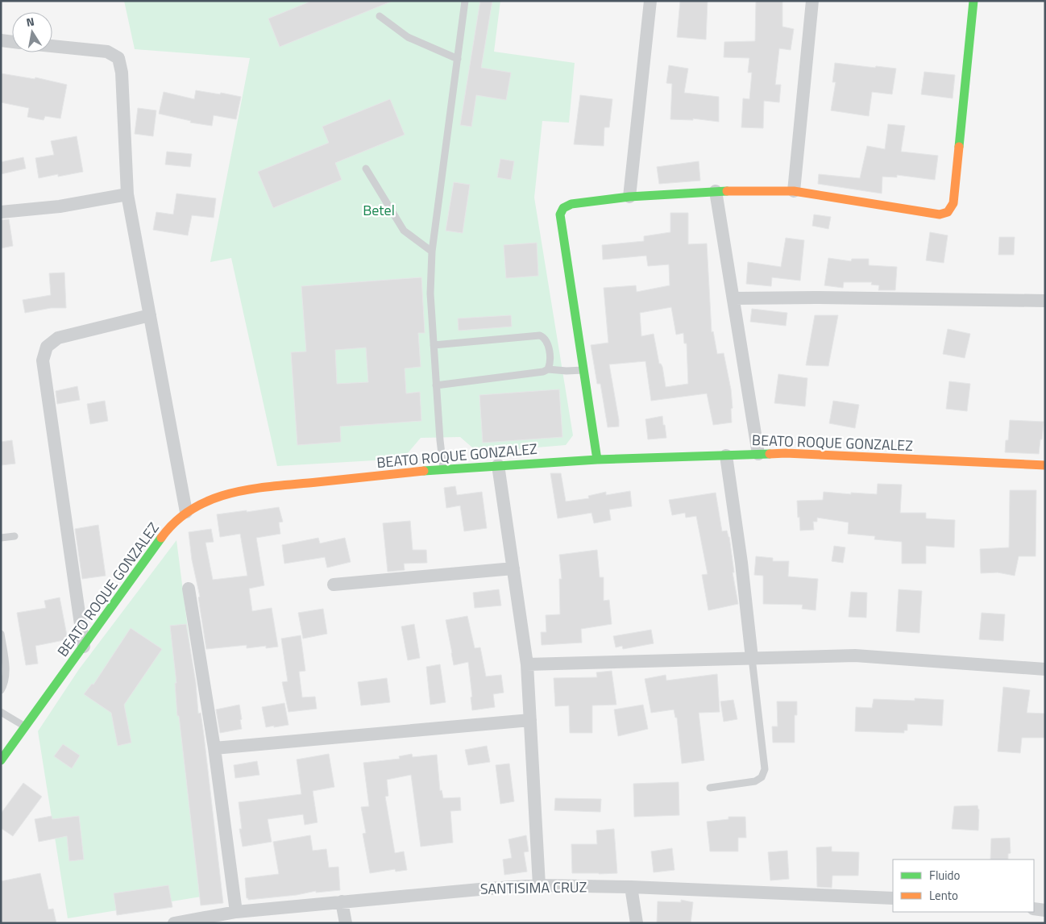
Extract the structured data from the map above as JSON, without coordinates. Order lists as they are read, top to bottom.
{
  "streets": {
    "street": ["BEATO ROQUE GONZALEZ", "SANTISIMA CRUZ"]
  },
  "parks": ["Betel"],
  "legend": ["Fluido", "Lento"],
  "north": "top"
}
